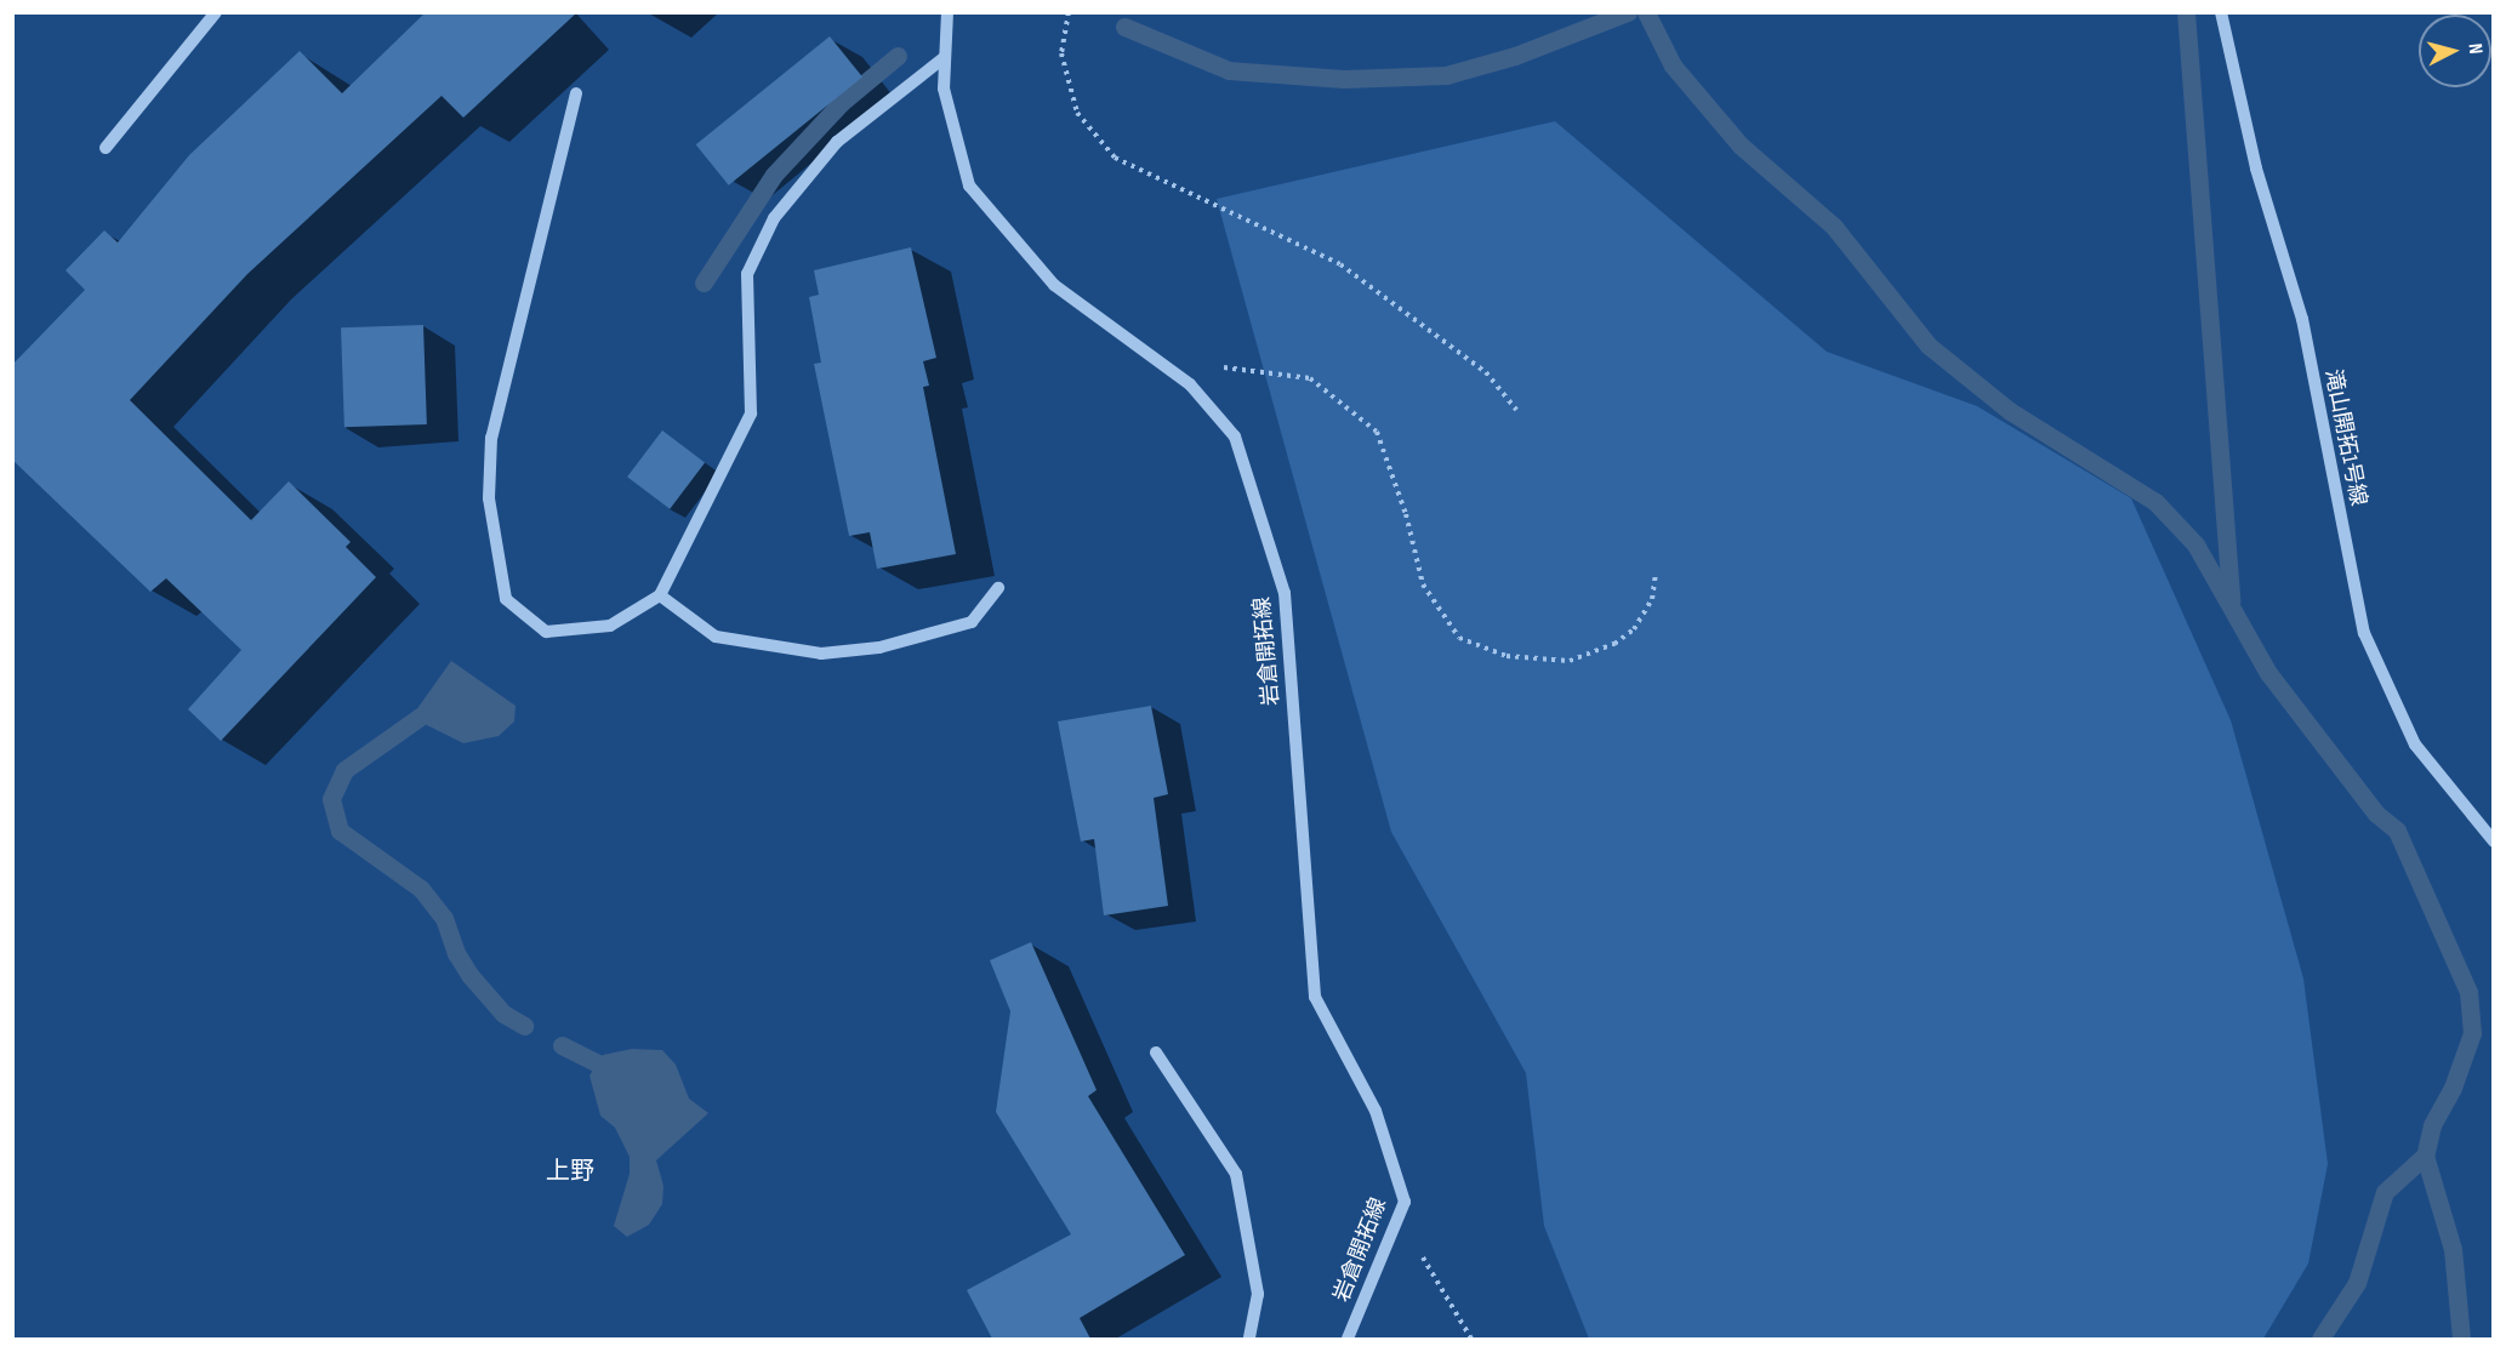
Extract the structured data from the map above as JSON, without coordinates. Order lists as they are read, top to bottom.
{
  "streets": {
    "street": ["滝山開拓1号線", "岩倉開拓線"]
  },
  "districts": ["上野"],
  "north": "right"
}
